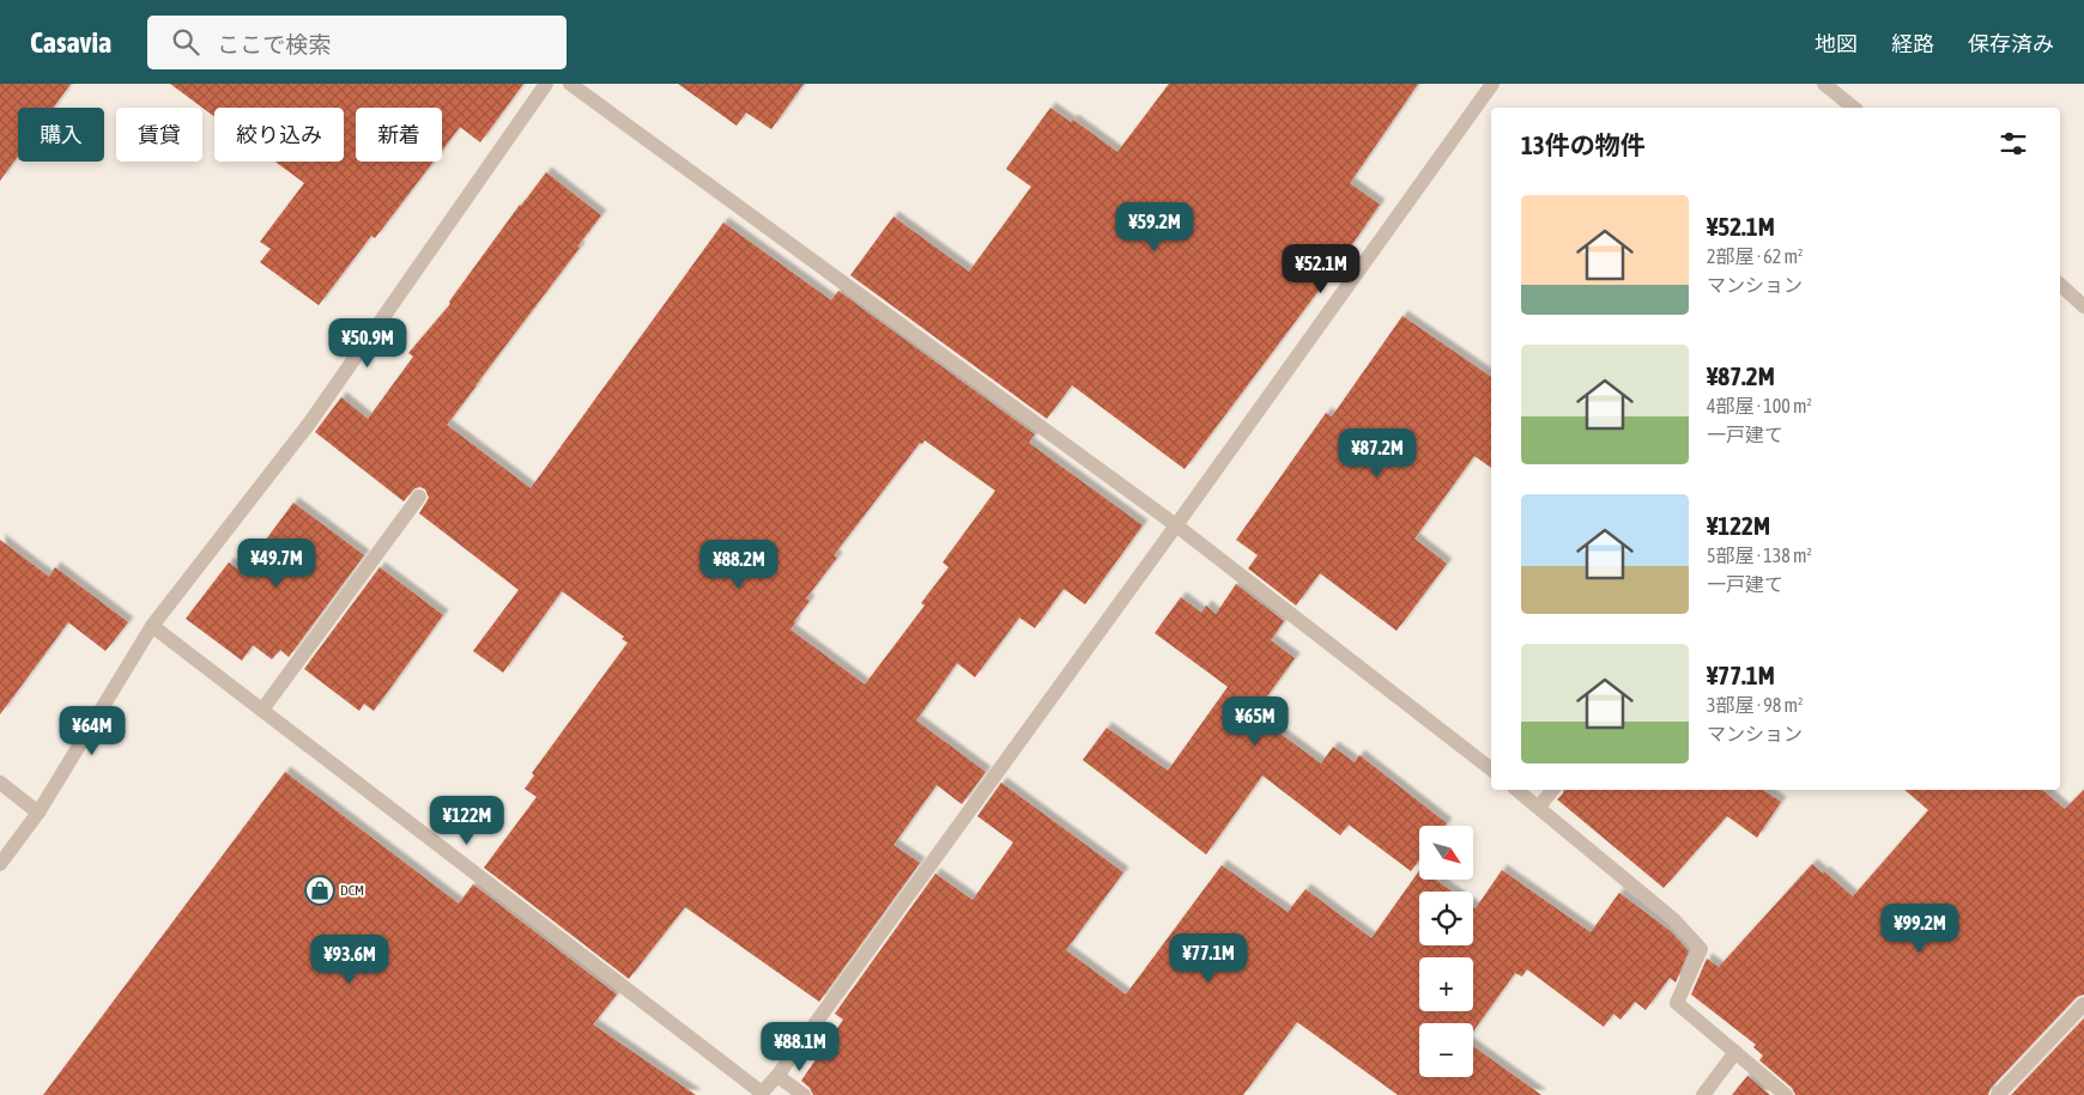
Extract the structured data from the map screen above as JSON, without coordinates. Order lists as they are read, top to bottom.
{
  "places": {
    "shop": ["DCM"]
  },
  "north": "bottom right",
  "page": {
    "header": "Casavia",
    "search": "ここで検索",
    "nav": ["地図", "経路", "保存済み"],
    "chip": [
      "購入",
      "賃貸",
      "絞り込み",
      "新着"
    ],
    "heading": "13件の物件",
    "list": [
      {
        "name": "¥52.1M",
        "note": "2部屋 · 62 m² · マンション"
      },
      {
        "name": "¥87.2M",
        "note": "4部屋 · 100 m² · 一戸建て"
      },
      {
        "name": "¥122M",
        "note": "5部屋 · 138 m² · 一戸建て"
      },
      {
        "name": "¥77.1M",
        "note": "3部屋 · 98 m² · マンション"
      }
    ],
    "price": [
      "¥59.2M",
      "¥52.1M",
      "¥50.9M",
      "¥87.2M",
      "¥49.7M",
      "¥88.2M",
      "¥65M",
      "¥64M",
      "¥122M",
      "¥99.2M",
      "¥77.1M",
      "¥93.6M",
      "¥88.1M"
    ],
    "map_buttons": ["+", "−"]
  }
}
